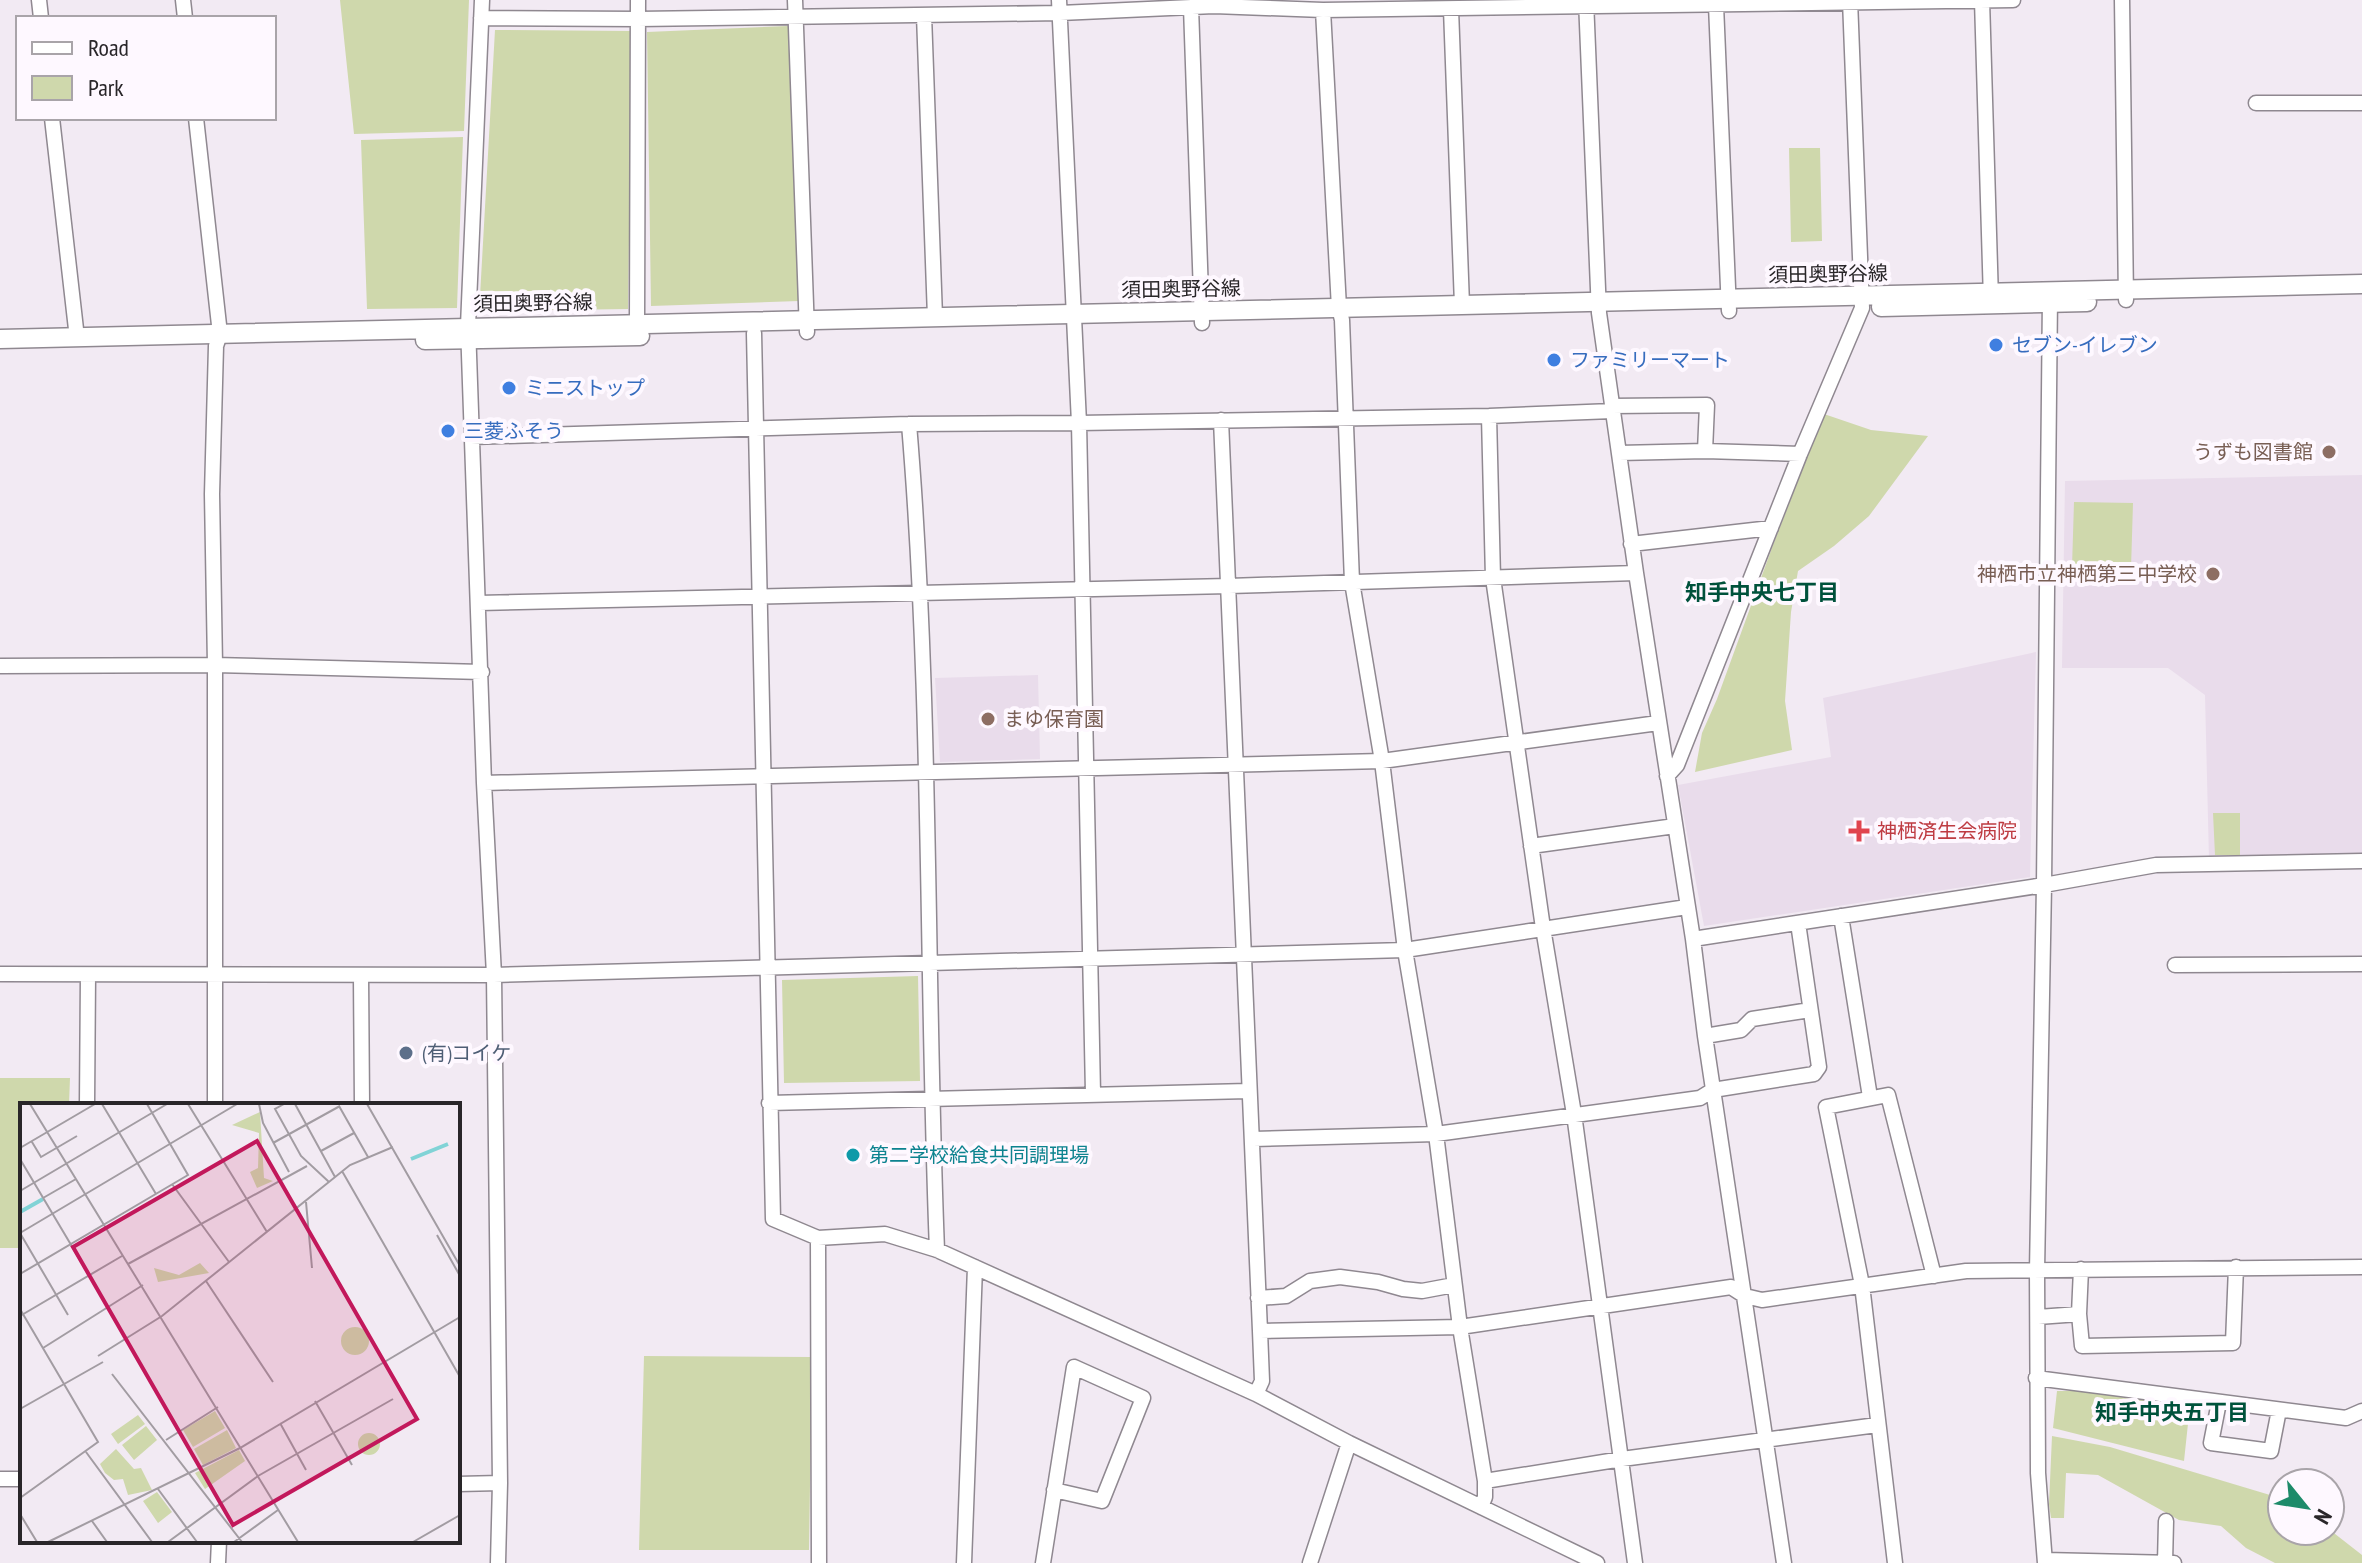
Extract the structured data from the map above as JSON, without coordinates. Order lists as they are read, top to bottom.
{
  "streets": {
    "main road": ["須田奥野谷線"]
  },
  "districts": ["知手中央七丁目", "知手中央五丁目"],
  "places": {
    "other": [
      "セブン-イレブン",
      "ファミリーマート",
      "ミニストップ",
      "三菱ふそう",
      "うずも図書館",
      "神栖市立神栖第三中学校",
      "まゆ保育園",
      "(有)コイケ",
      "第二学校給食共同調理場"
    ],
    "health": ["神栖済生会病院"]
  },
  "legend": ["Road", "Park"],
  "north": "bottom right"
}
